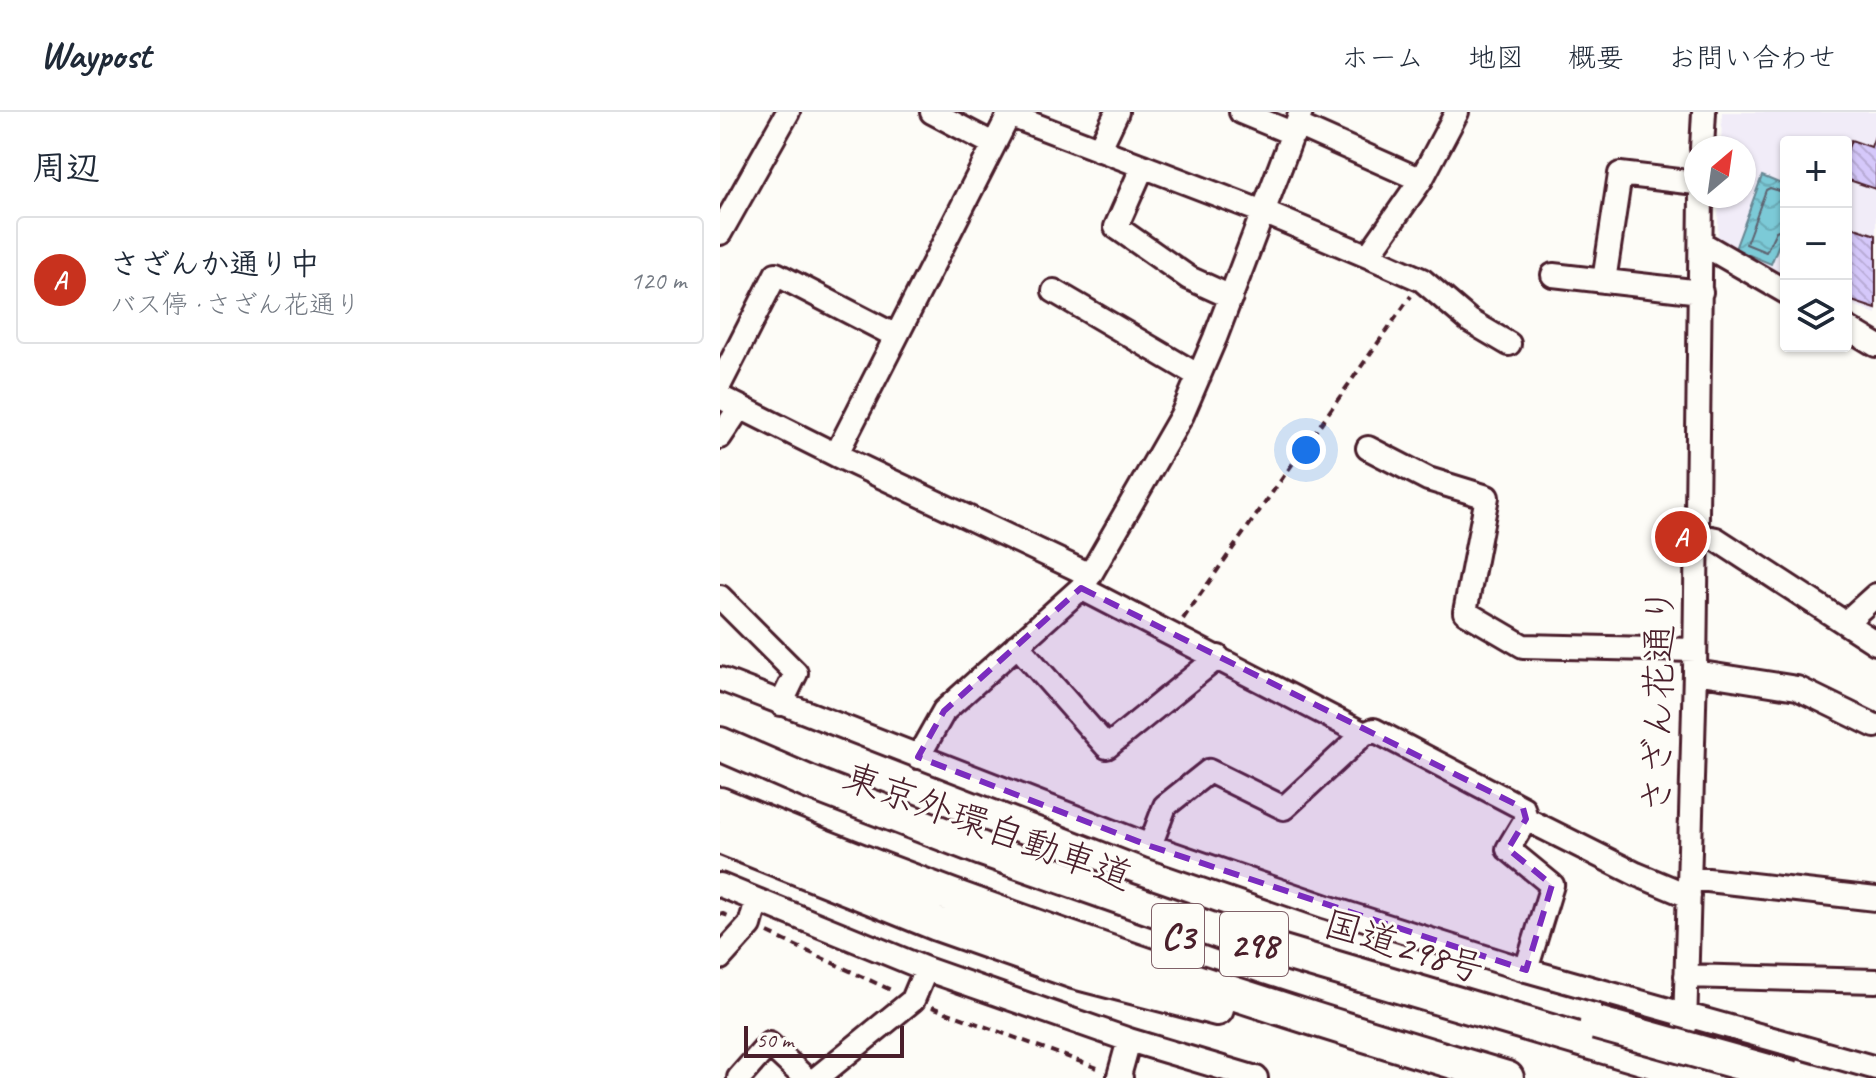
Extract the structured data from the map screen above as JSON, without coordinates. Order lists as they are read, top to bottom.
{
  "streets": {
    "highway": [
      "東京外環自動車道",
      "C3",
      "298",
      "国道298号"
    ],
    "street": ["さざん花通り"]
  },
  "scale_bar": "50 m",
  "north": "top right",
  "page": {
    "header": "Waypost",
    "nav": [
      "ホーム",
      "地図",
      "概要",
      "お問い合わせ"
    ],
    "heading": "周辺",
    "map_buttons": ["+", "−"],
    "list": [
      {
        "mark": "A",
        "name": "さざんか通り中",
        "note": "バス停 · さざん花通り",
        "value": "120 m"
      }
    ],
    "pins": "A",
    "scale": "50 m"
  }
}
